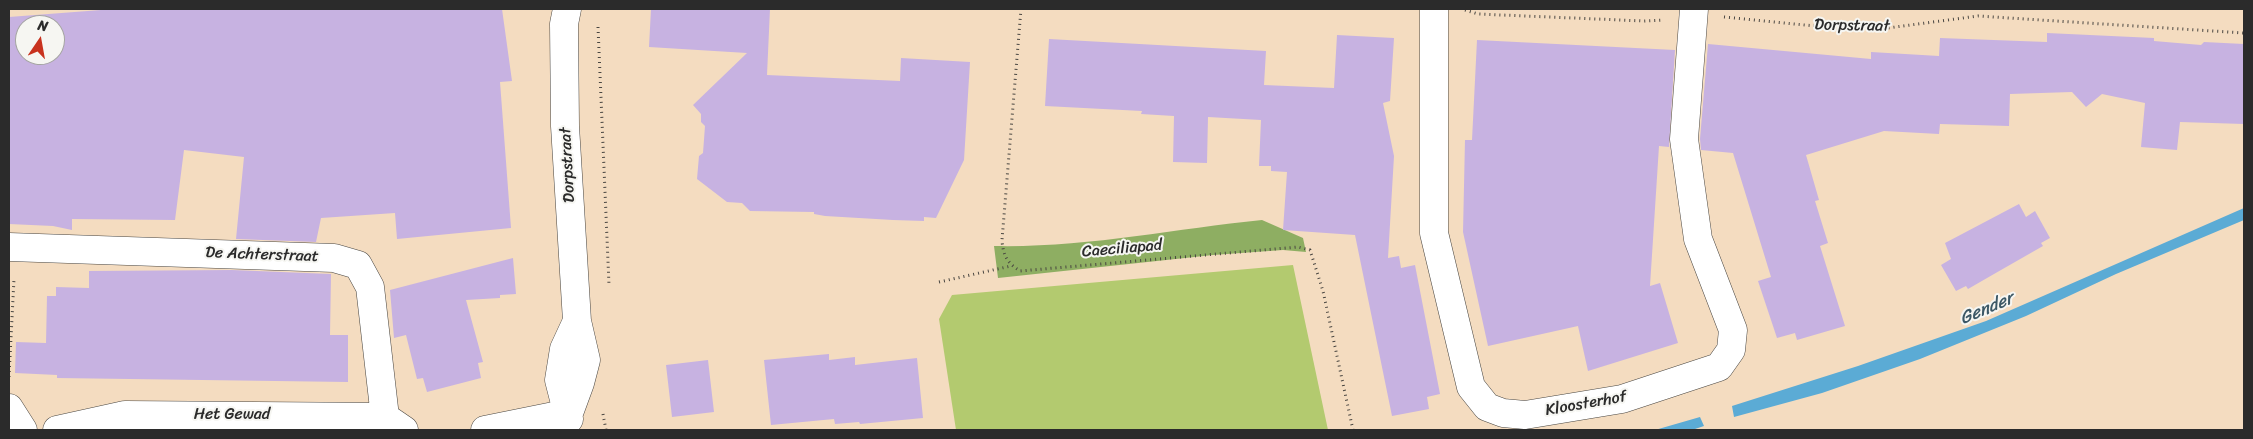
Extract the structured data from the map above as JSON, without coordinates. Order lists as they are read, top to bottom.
{
  "streets": {
    "street": [
      "Dorpstraat",
      "De Achterstraat",
      "Kloosterhof",
      "Het Gewad"
    ],
    "path": ["Caeciliapad"]
  },
  "crossings": [
    ["Dorpstraat", "Kloosterhof"],
    ["De Achterstraat", "Het Gewad"]
  ],
  "water": ["Gender"],
  "north": "top"
}
